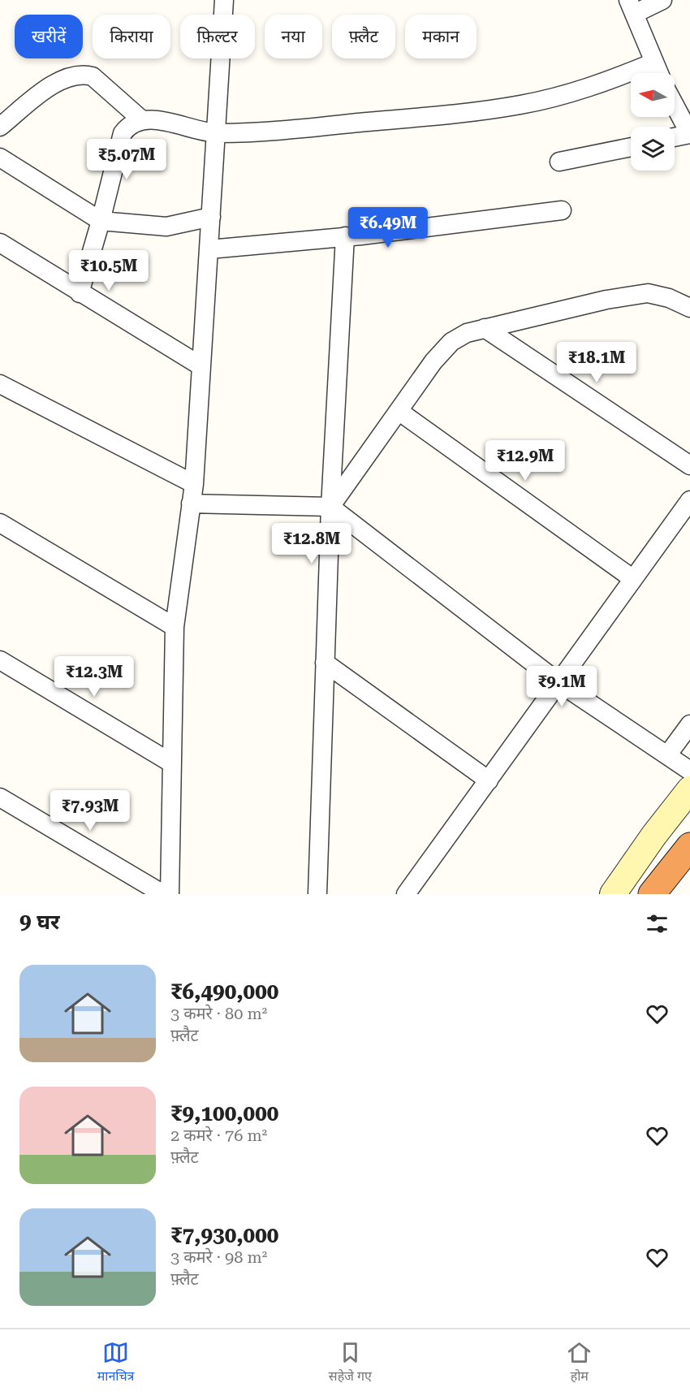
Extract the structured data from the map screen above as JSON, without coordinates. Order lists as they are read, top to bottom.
{
  "north": "left",
  "page": {
    "chip": [
      "खरीदें",
      "किराया",
      "फ़िल्टर",
      "नया",
      "फ़्लैट",
      "मकान"
    ],
    "price": [
      "₹5.07M",
      "₹6.49M",
      "₹10.5M",
      "₹18.1M",
      "₹12.9M",
      "₹12.8M",
      "₹12.3M",
      "₹9.1M",
      "₹7.93M"
    ],
    "heading": "9 घर",
    "list": [
      {
        "name": "₹6,490,000",
        "note": "3 कमरे · 80 m² · फ़्लैट"
      },
      {
        "name": "₹9,100,000",
        "note": "2 कमरे · 76 m² · फ़्लैट"
      },
      {
        "name": "₹7,930,000",
        "note": "3 कमरे · 98 m² · फ़्लैट"
      }
    ],
    "tabs": ["मानचित्र", "सहेजे गए", "होम"]
  }
}
